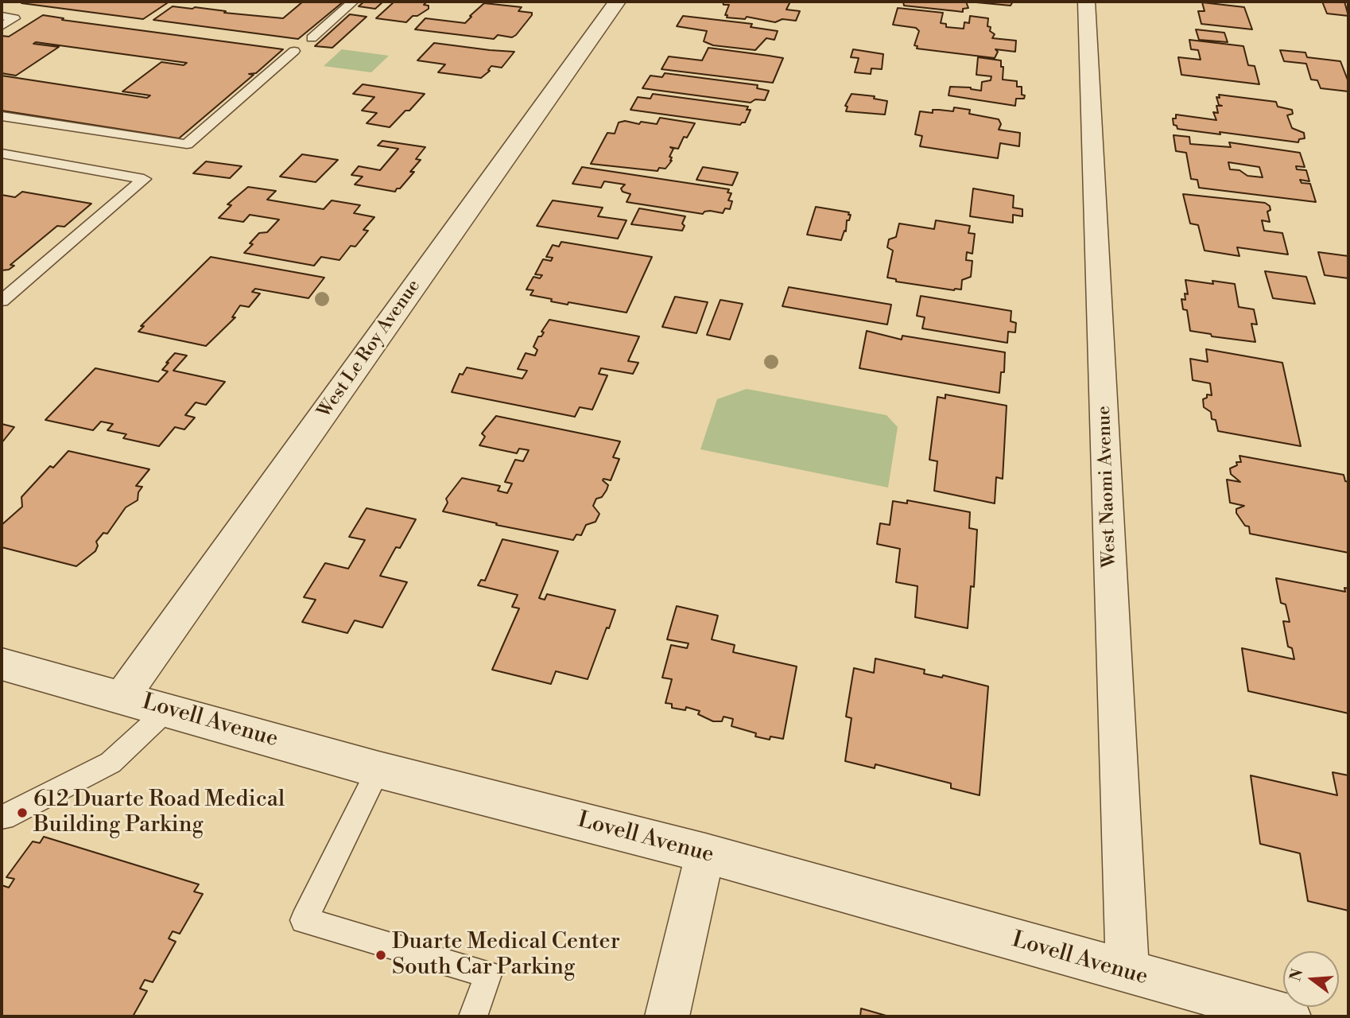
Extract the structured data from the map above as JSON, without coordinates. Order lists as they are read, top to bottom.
{
  "streets": {
    "street": ["West Le Roy Avenue", "West Naomi Avenue", "Lovell Avenue"]
  },
  "crossings": [
    ["West Le Roy Avenue", "Lovell Avenue"],
    ["West Naomi Avenue", "Lovell Avenue"]
  ],
  "places": ["612 Duarte Road Medical Building Parking", "Duarte Medical Center South Car Parking"],
  "north": "left"
}
